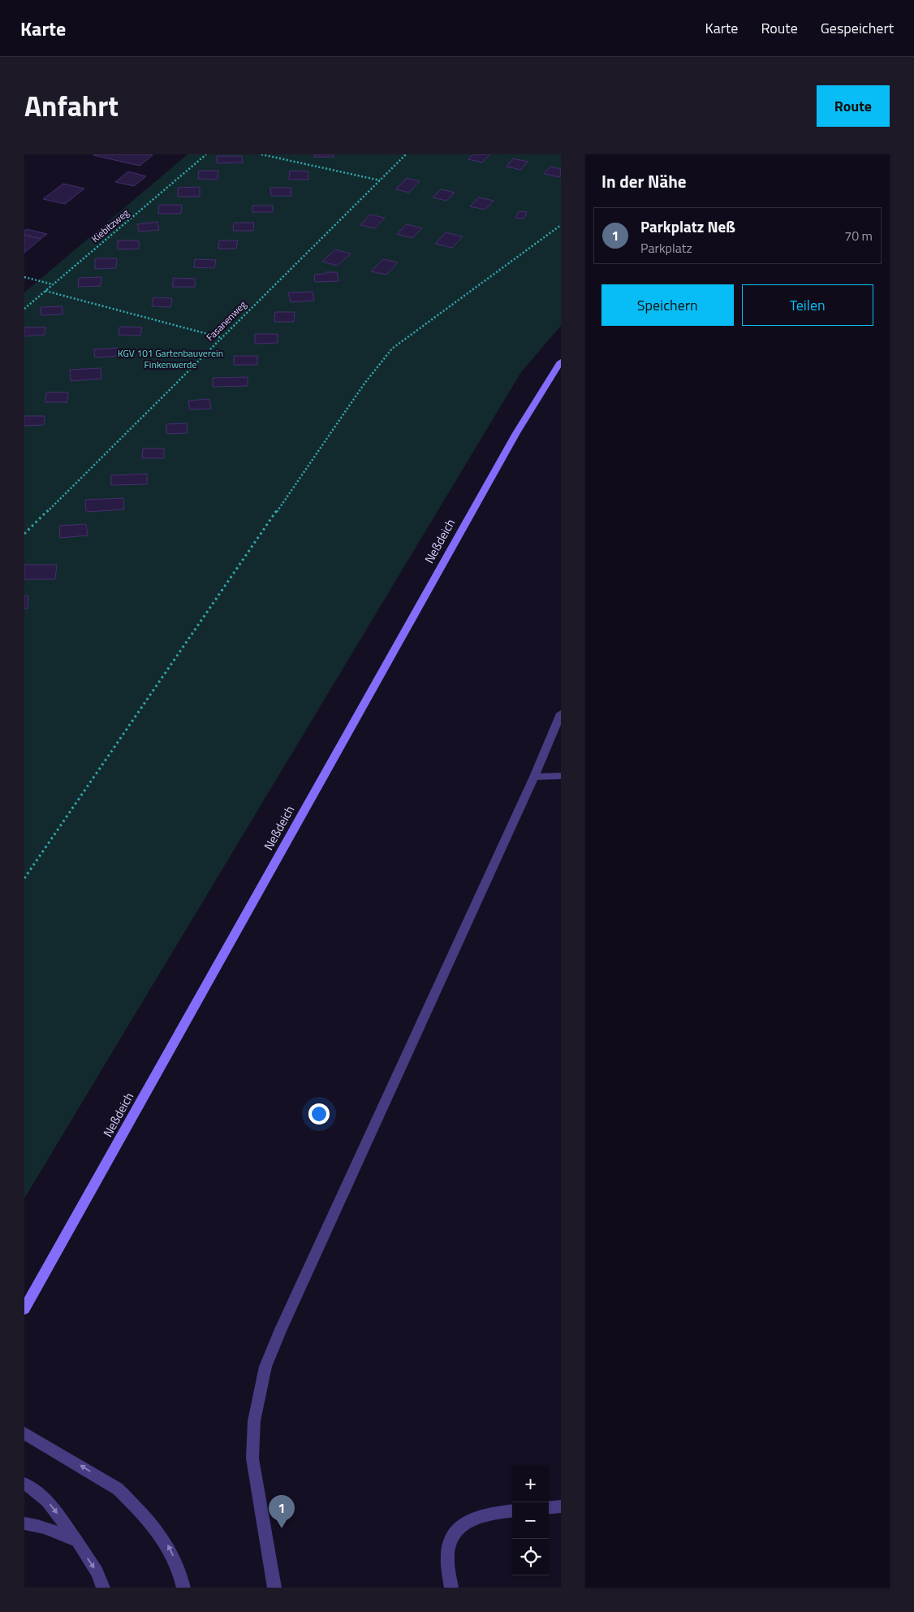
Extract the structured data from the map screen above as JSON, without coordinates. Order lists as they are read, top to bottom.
{
  "streets": {
    "street": ["Neßdeich"],
    "path": ["Kiebitzweg", "Fasanenweg"]
  },
  "parks": ["KGV 101 Gartenbauverein Finkenwerde"],
  "page": {
    "header": "Karte",
    "nav": ["Karte", "Route", "Gespeichert"],
    "title": "Anfahrt",
    "buttons": [
      "Route",
      ["Speichern", "Teilen"]
    ],
    "heading": "In der Nähe",
    "list": [
      {
        "mark": "1",
        "name": "Parkplatz Neß",
        "note": "Parkplatz",
        "value": "70 m"
      }
    ],
    "map_buttons": ["+", "−"],
    "pins": "1"
  }
}
